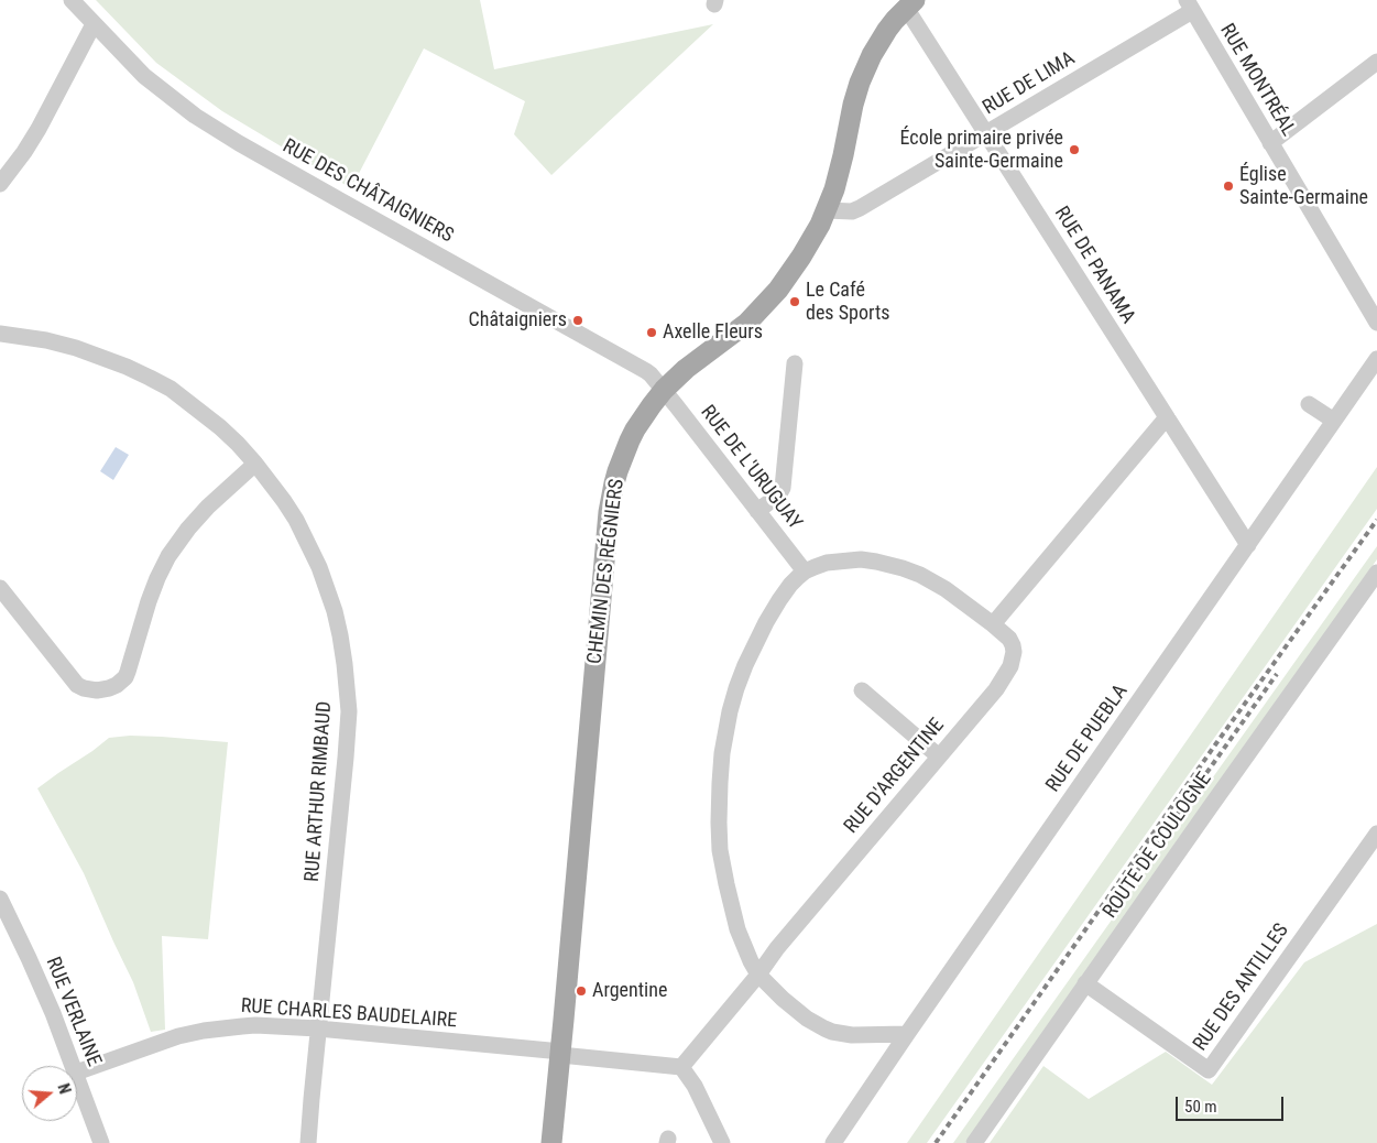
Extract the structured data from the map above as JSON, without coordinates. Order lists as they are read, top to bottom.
{
  "streets": {
    "main road": ["CHEMIN DES RÉGNIERS"],
    "street": [
      "RUE MONTRÉAL",
      "RUE DE LIMA",
      "RUE DES CHÂTAIGNIERS",
      "RUE DE PANAMA",
      "RUE DE L'URUGUAY",
      "RUE DE PUEBLA",
      "RUE D'ARGENTINE",
      "RUE ARTHUR RIMBAUD",
      "ROUTE DE COULOGNE",
      "RUE DES ANTILLES",
      "RUE VERLAINE",
      "RUE CHARLES BAUDELAIRE"
    ]
  },
  "crossings": [
    ["RUE MONTRÉAL", "RUE DE LIMA"],
    ["RUE DE LIMA", "RUE DE PANAMA"],
    ["RUE DE LIMA", "CHEMIN DES RÉGNIERS"],
    ["RUE DES CHÂTAIGNIERS", "RUE DE L'URUGUAY"],
    ["RUE DES CHÂTAIGNIERS", "CHEMIN DES RÉGNIERS"],
    ["RUE DE PANAMA", "CHEMIN DES RÉGNIERS"],
    ["RUE DE PANAMA", "RUE DE PUEBLA"],
    ["RUE DE L'URUGUAY", "CHEMIN DES RÉGNIERS"],
    ["RUE DE L'URUGUAY", "RUE D'ARGENTINE"],
    ["CHEMIN DES RÉGNIERS", "RUE CHARLES BAUDELAIRE"],
    ["RUE ARTHUR RIMBAUD", "RUE CHARLES BAUDELAIRE"],
    ["ROUTE DE COULOGNE", "RUE DES ANTILLES"]
  ],
  "places": [
    "École primaire privée Sainte-Germaine",
    "Église Sainte-Germaine",
    "Le Café des Sports",
    "Châtaigniers",
    "Axelle Fleurs",
    "Argentine"
  ],
  "scale_bar": "50 m",
  "north": "right"
}
